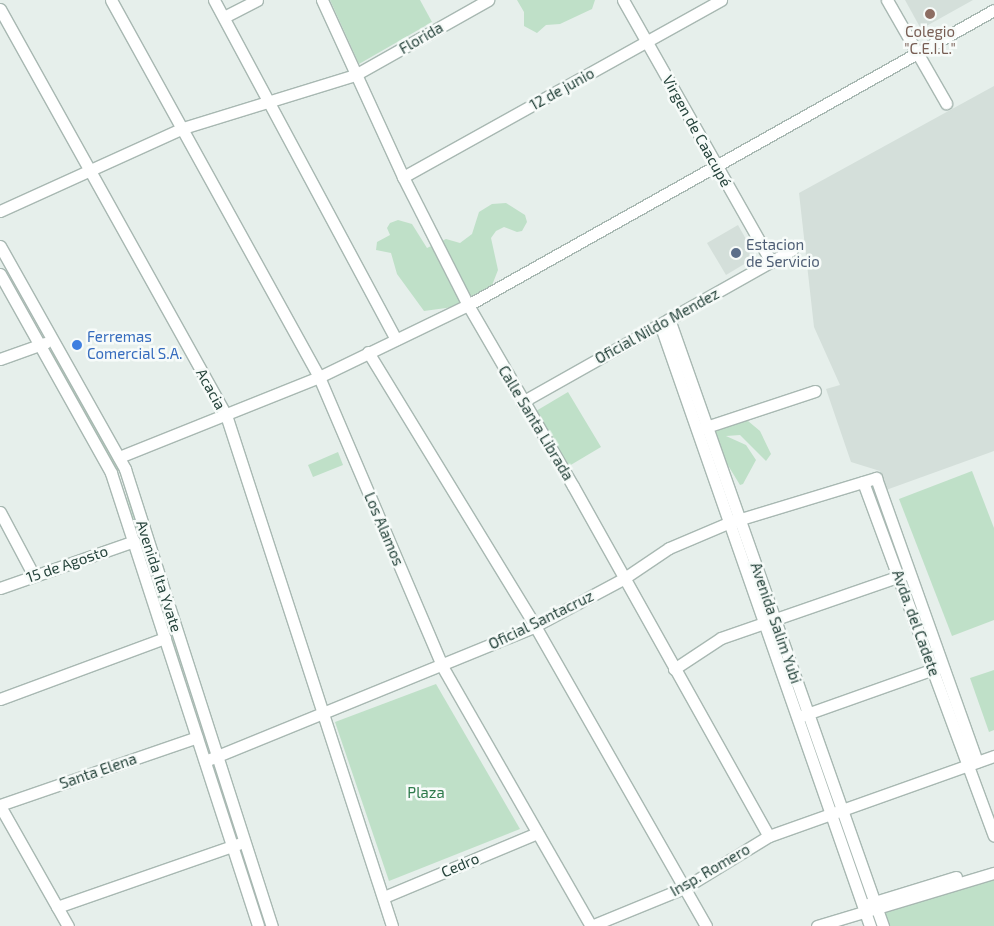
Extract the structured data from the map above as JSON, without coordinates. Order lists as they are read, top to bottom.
{
  "streets": {
    "street": [
      "Florida",
      "12 de junio",
      "Virgen de Caacupé",
      "Oficial Nildo Mendez",
      "Acacia",
      "Calle Santa Librada",
      "Los Alamos",
      "15 de Agosto",
      "Avenida Ita Yvate",
      "Oficial Santacruz",
      "Avenida Salim Yubi",
      "Avda. del Cadete",
      "Santa Elena",
      "Cedro",
      "Insp. Romero"
    ]
  },
  "crossings": [
    ["Florida", "Acacia"],
    ["Florida", "Calle Santa Librada"],
    ["Florida", "Los Alamos"],
    ["12 de junio", "Virgen de Caacupé"],
    ["12 de junio", "Calle Santa Librada"],
    ["Virgen de Caacupé", "Oficial Nildo Mendez"],
    ["Oficial Nildo Mendez", "Calle Santa Librada"],
    ["Oficial Nildo Mendez", "Avenida Salim Yubi"],
    ["Acacia", "Oficial Santacruz"],
    ["Acacia", "Cedro"],
    ["Calle Santa Librada", "Oficial Santacruz"],
    ["Calle Santa Librada", "Insp. Romero"],
    ["Los Alamos", "Oficial Santacruz"],
    ["Los Alamos", "Cedro"],
    ["Los Alamos", "Insp. Romero"],
    ["15 de Agosto", "Avenida Ita Yvate"],
    ["Avenida Ita Yvate", "Oficial Santacruz"],
    ["Avenida Ita Yvate", "Santa Elena"],
    ["Oficial Santacruz", "Avenida Salim Yubi"],
    ["Oficial Santacruz", "Avda. del Cadete"],
    ["Avenida Salim Yubi", "Insp. Romero"],
    ["Avda. del Cadete", "Insp. Romero"]
  ],
  "parks": ["Plaza"],
  "places": ["Colegio \"C.E.I.L.\"", "Estacion de Servicio", "Ferremas Comercial S.A."]
}
